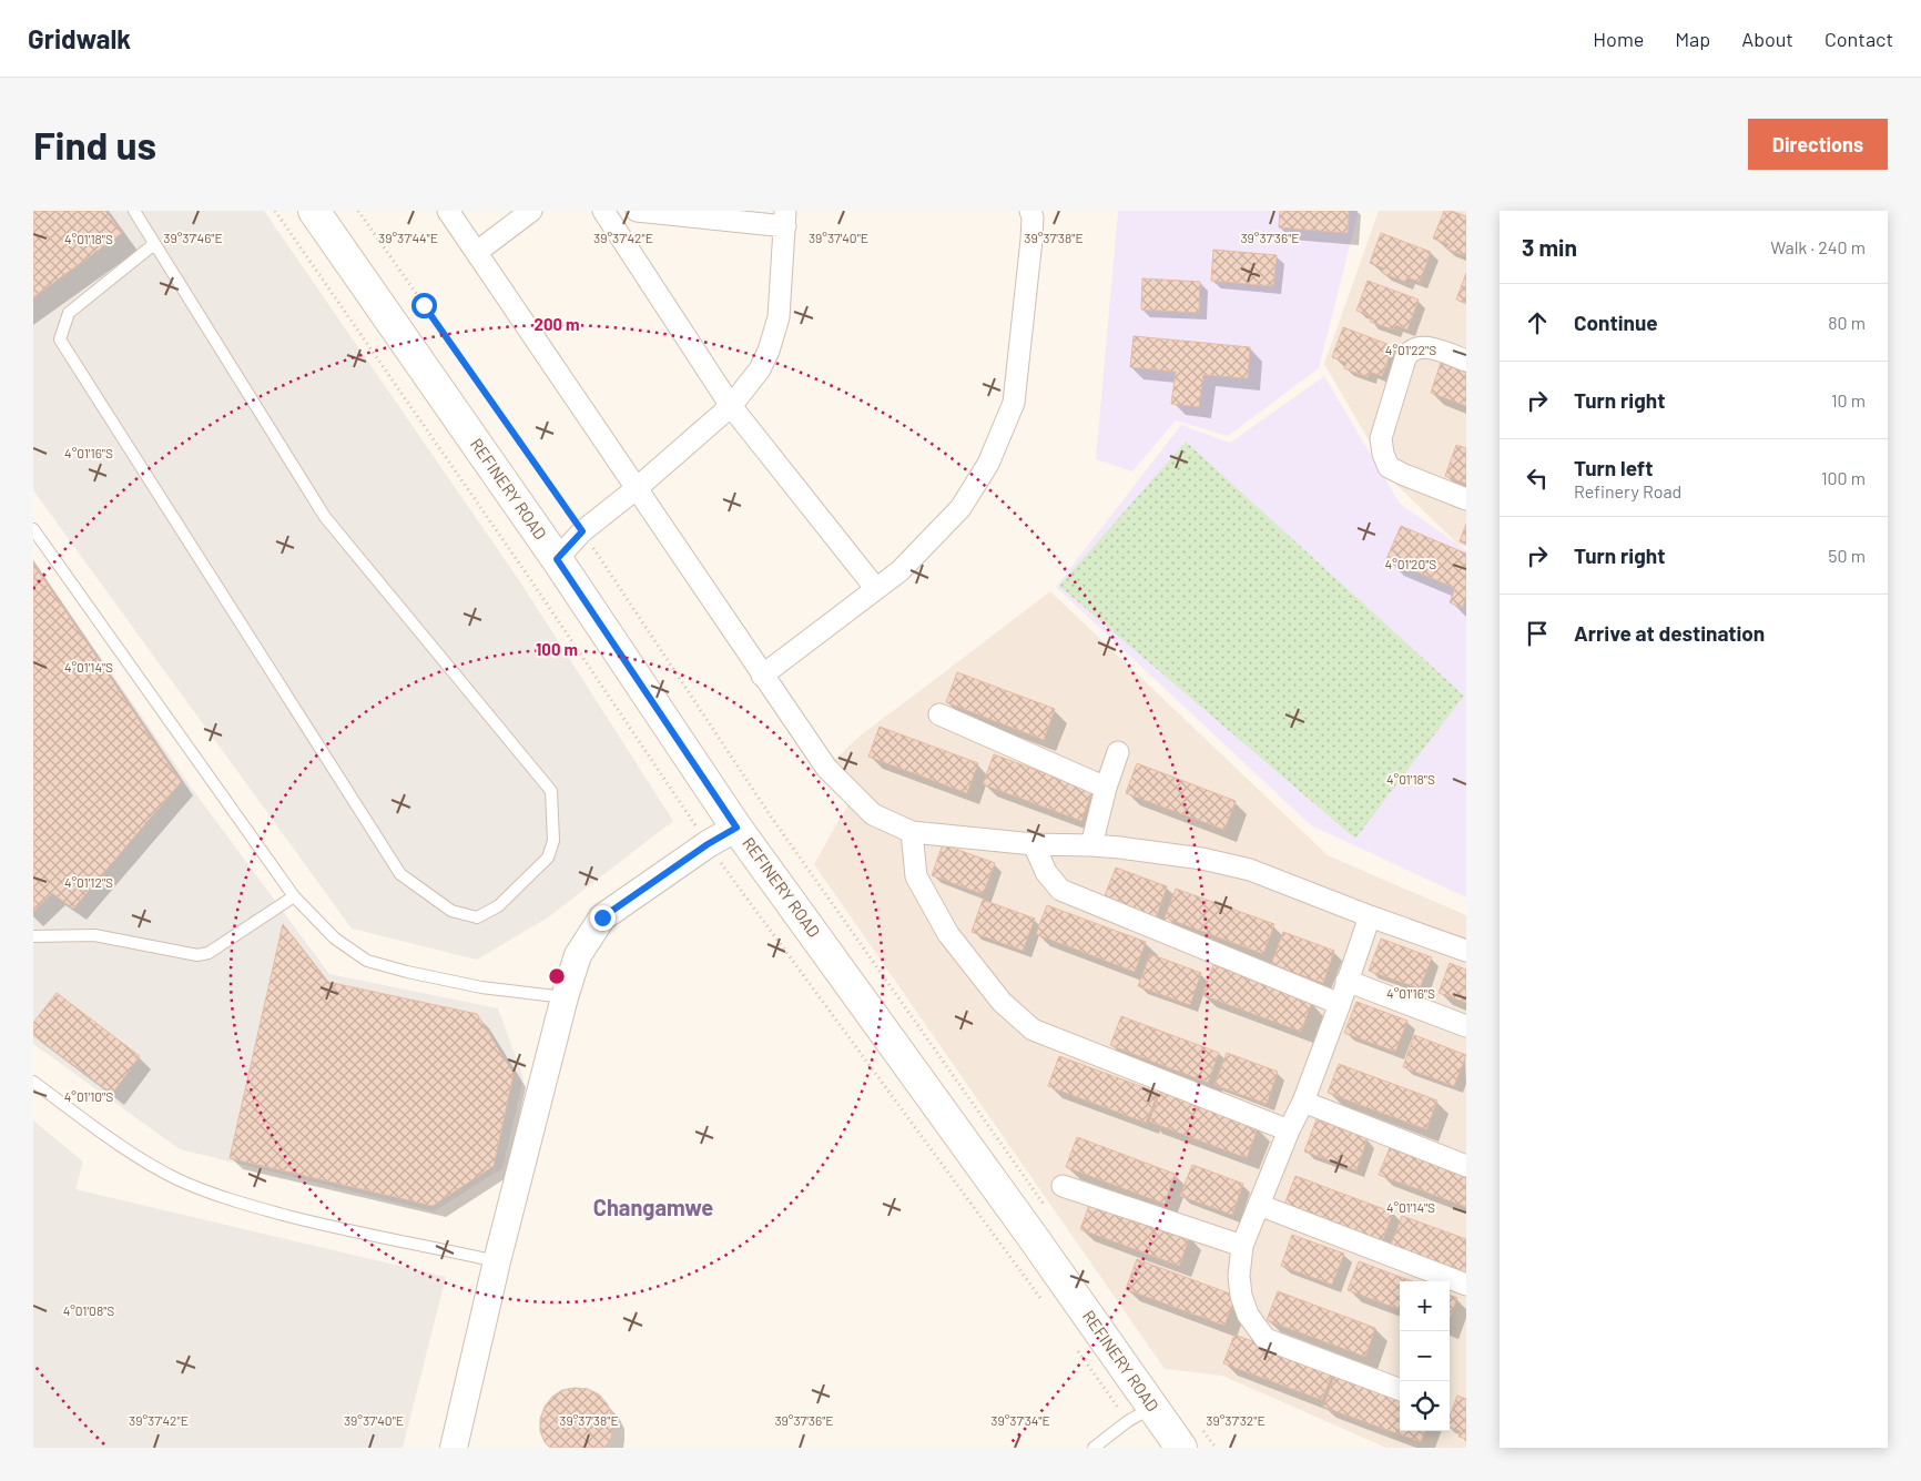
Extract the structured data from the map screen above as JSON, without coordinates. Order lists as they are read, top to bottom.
{
  "streets": {
    "main road": ["REFINERY ROAD"]
  },
  "districts": ["Changamwe"],
  "page": {
    "header": "Gridwalk",
    "nav": [
      "Home",
      "Map",
      "About",
      "Contact"
    ],
    "buttons": "Directions",
    "title": "Find us",
    "heading": ["3 min", "Walk · 240 m"],
    "list": [
      ["Continue", "80 m"],
      ["Turn right", "10 m"],
      ["Turn left", "Refinery Road", "100 m"],
      ["Turn right", "50 m"],
      "Arrive at destination"
    ],
    "map_buttons": ["+", "−"]
  },
  "coordinates": [
    "39°37'46\"E",
    "39°37'44\"E",
    "39°37'42\"E",
    "39°37'40\"E",
    "39°37'38\"E",
    "39°37'36\"E",
    "4°01'18\"S",
    "4°01'22\"S",
    "4°01'16\"S",
    "4°01'20\"S",
    "4°01'14\"S",
    "4°01'12\"S",
    "4°01'10\"S",
    "4°01'08\"S",
    "39°37'34\"E",
    "39°37'32\"E"
  ],
  "rings": ["200 m", "100 m"]
}
